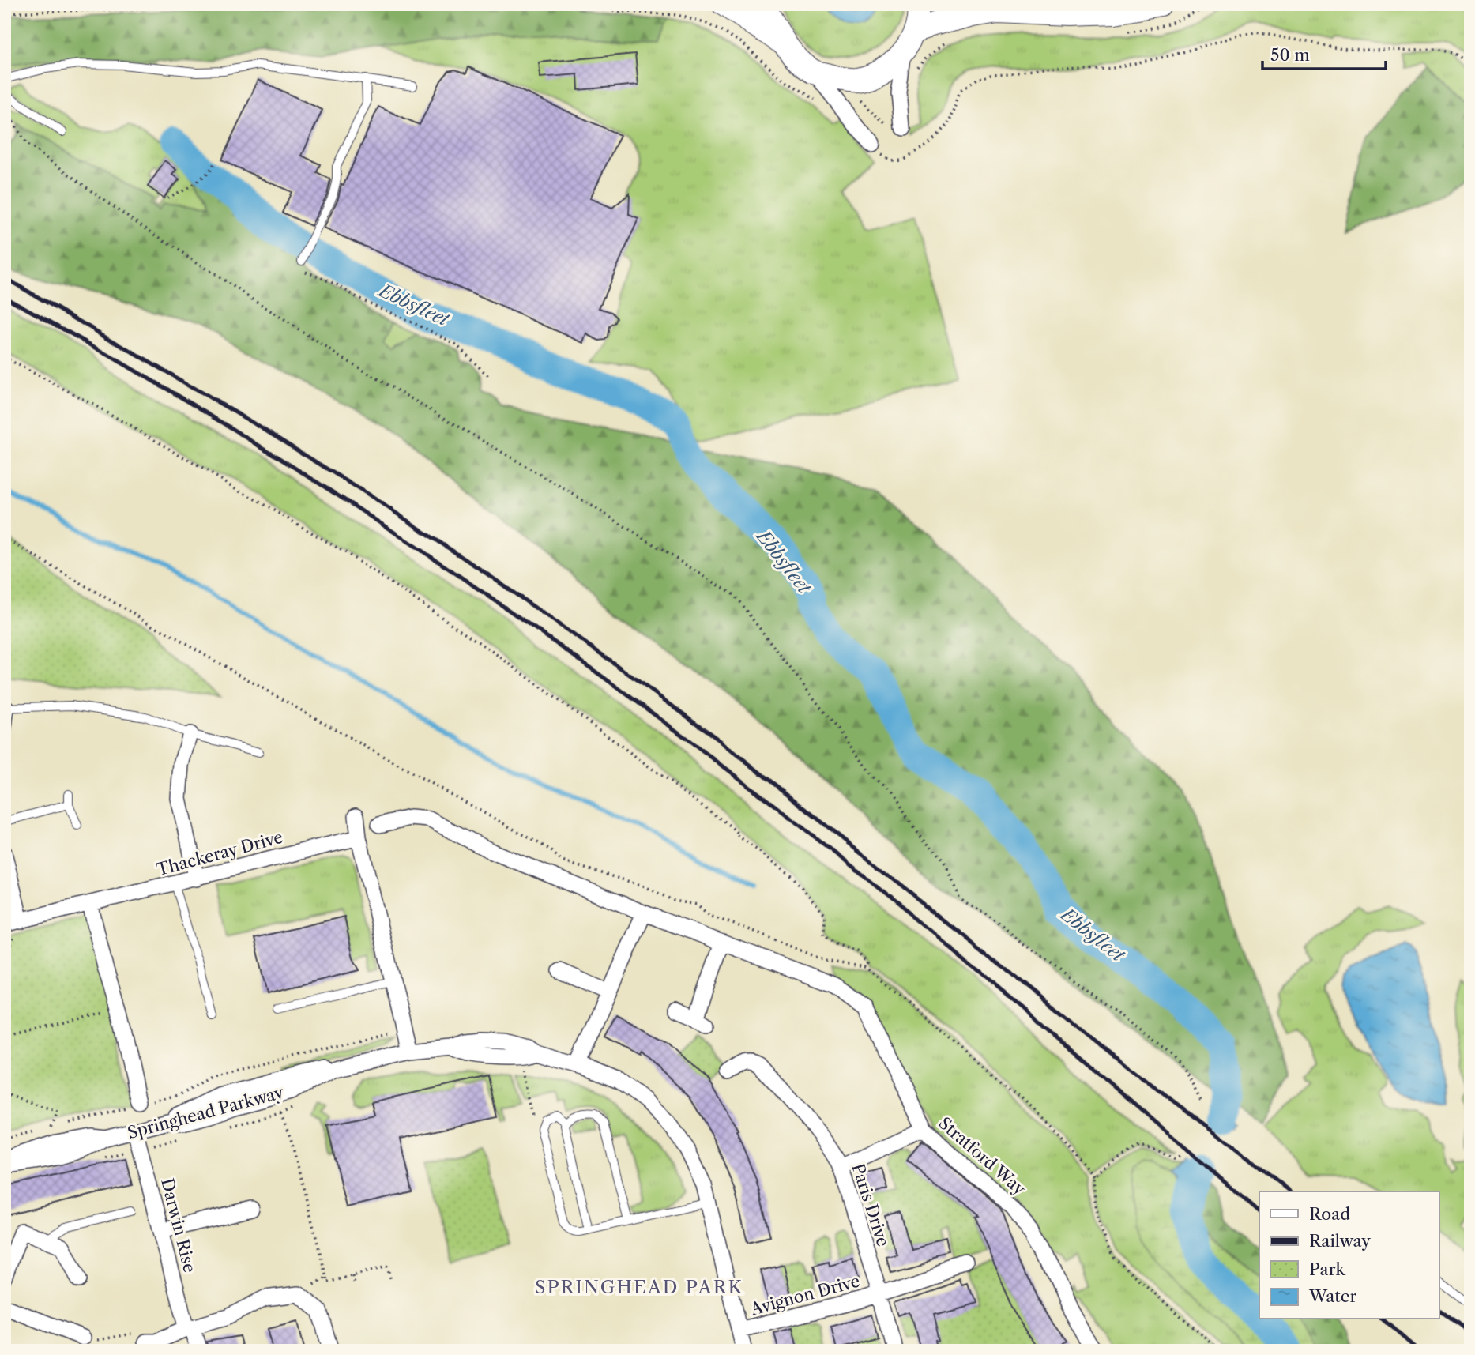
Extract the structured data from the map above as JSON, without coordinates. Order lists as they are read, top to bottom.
{
  "streets": {
    "street": [
      "Thackeray Drive",
      "Springhead Parkway",
      "Stratford Way",
      "Paris Drive",
      "Darwin Rise",
      "Avignon Drive"
    ]
  },
  "crossings": [
    ["Springhead Parkway", "Darwin Rise"],
    ["Springhead Parkway", "Avignon Drive"],
    ["Paris Drive", "Avignon Drive"]
  ],
  "districts": ["SPRINGHEAD PARK"],
  "water": ["Ebbsfleet"],
  "legend": [
    "Road",
    "Railway",
    "Park",
    "Water"
  ],
  "scale_bar": "50 m"
}
